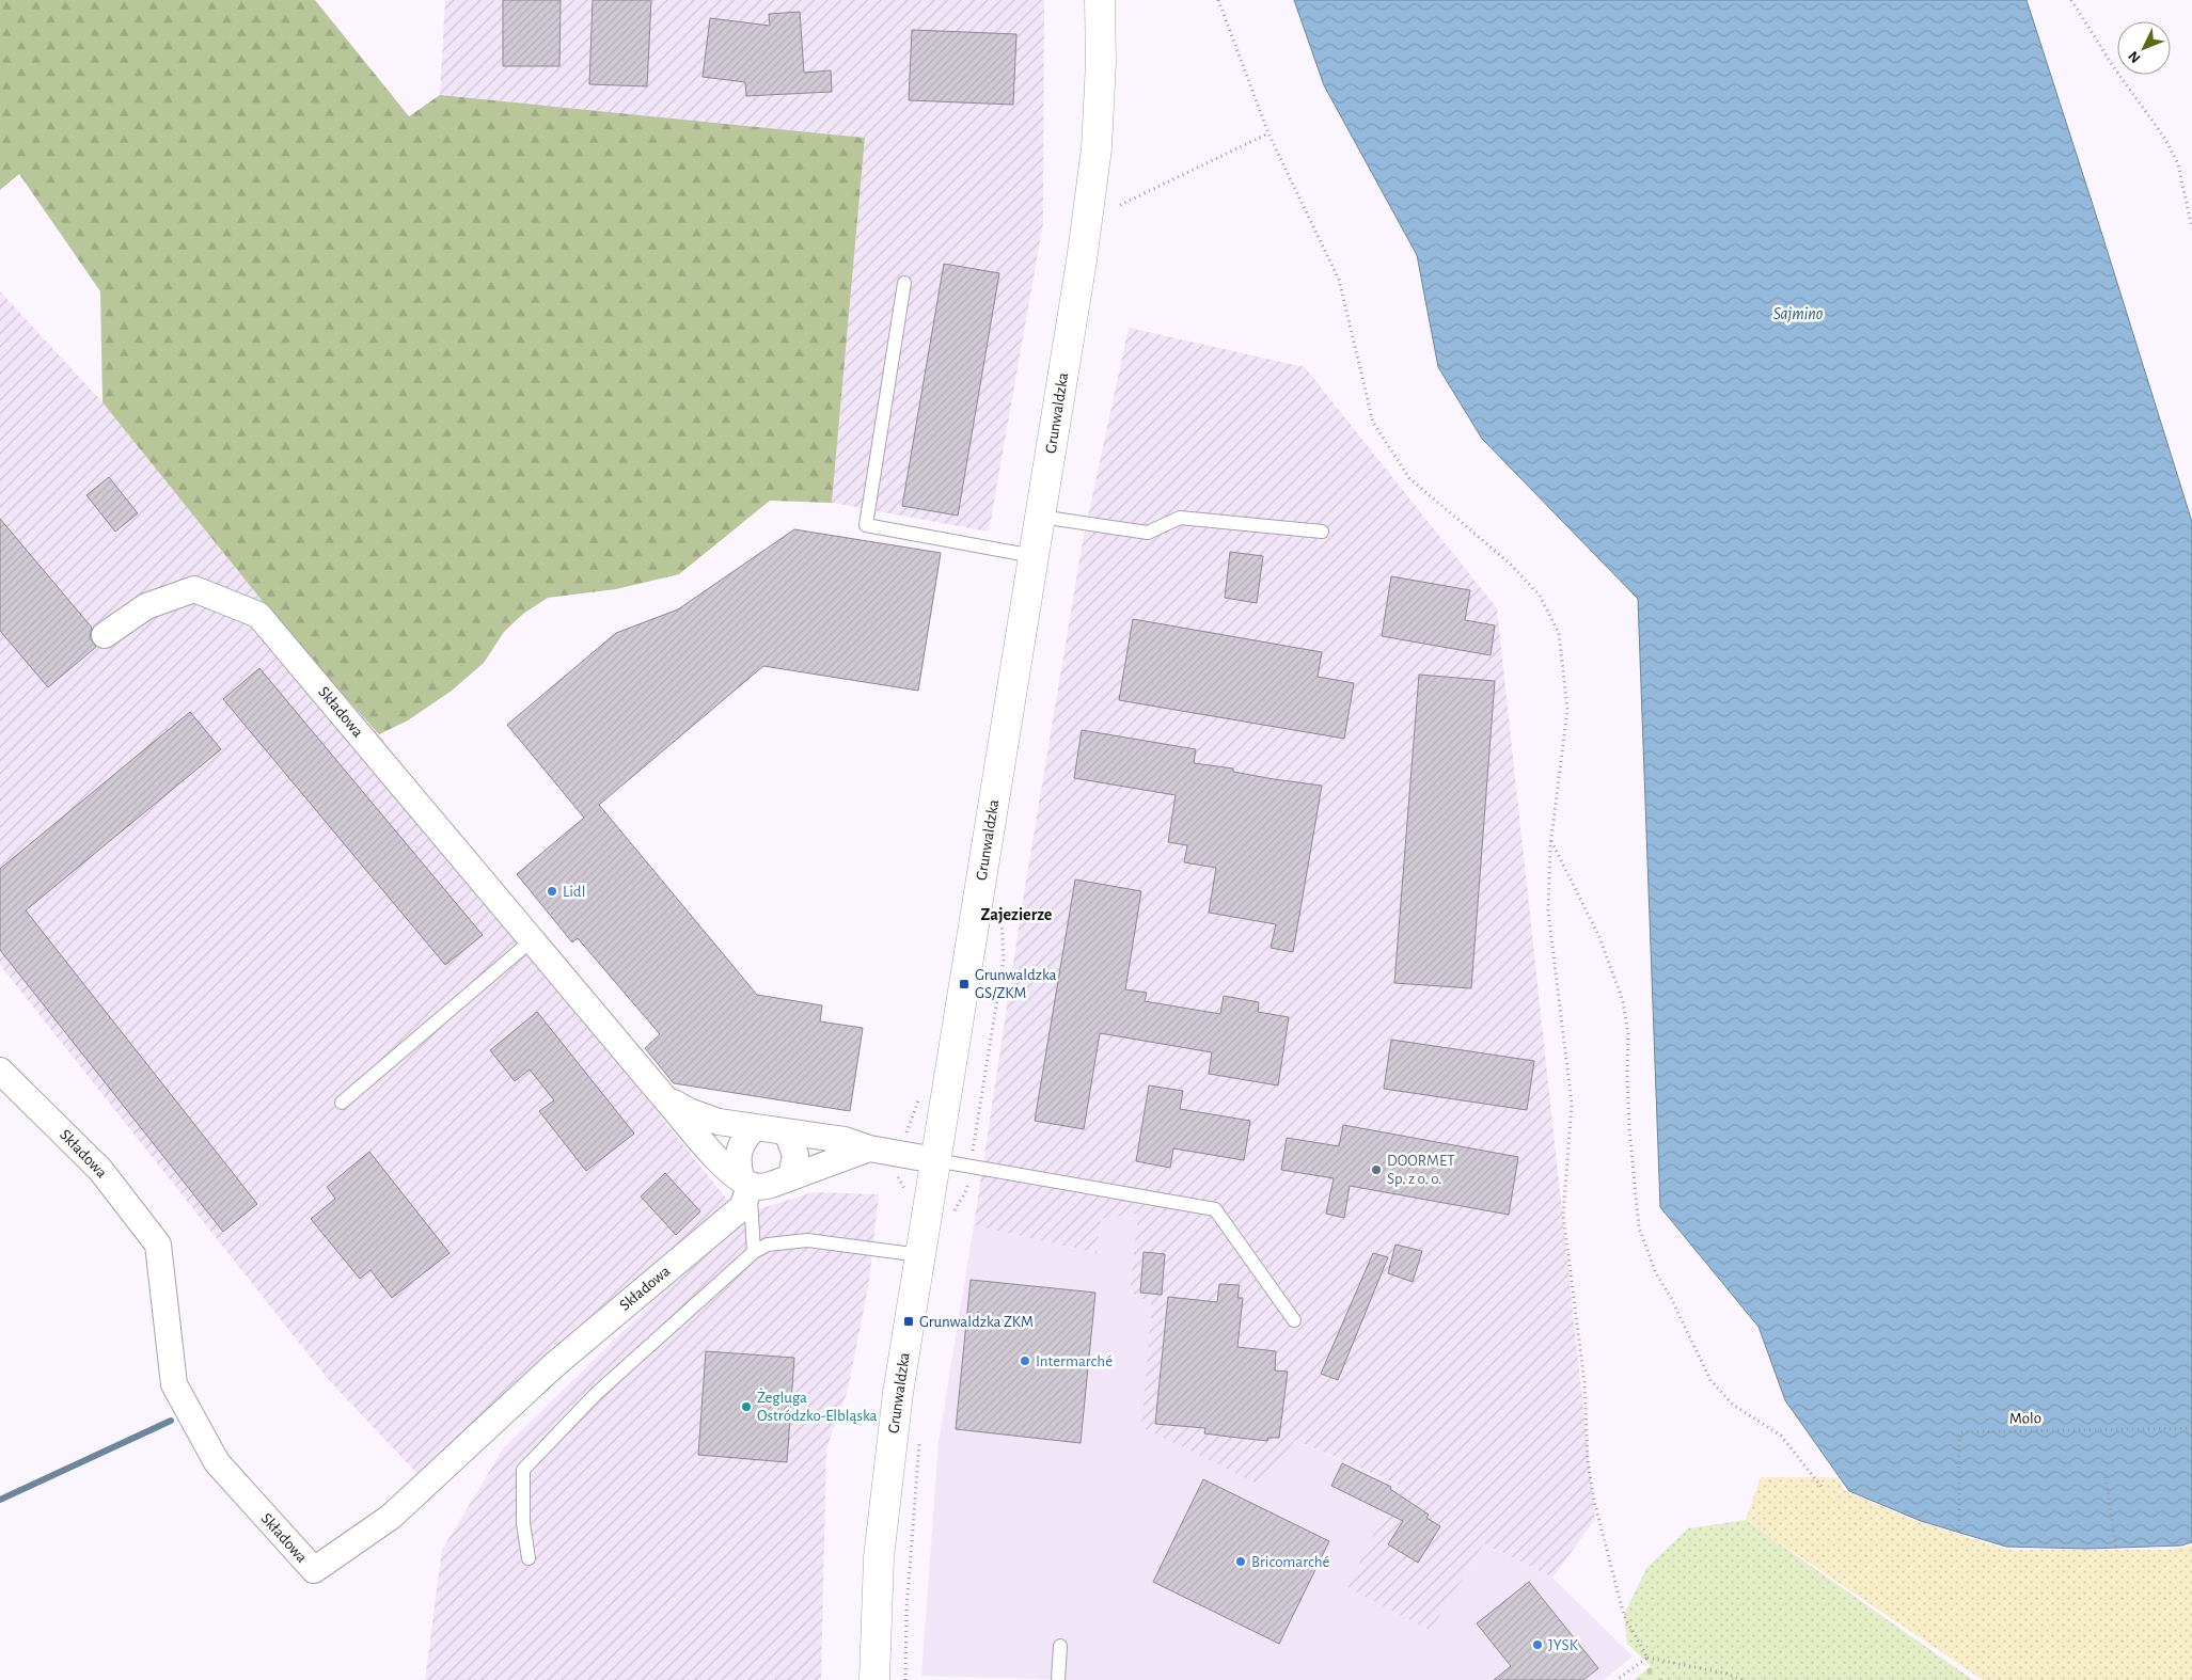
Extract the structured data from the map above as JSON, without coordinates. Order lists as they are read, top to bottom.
{
  "streets": {
    "main road": ["Grunwaldzka"],
    "street": ["Składowa"],
    "path": ["Molo"]
  },
  "crossings": [
    ["Grunwaldzka", "Składowa"]
  ],
  "districts": ["Zajezierze"],
  "water": ["Sajmino"],
  "places": {
    "other": [
      "Lidl",
      "DOORMET Sp. z o. o.",
      "Intermarché",
      "Żegluga Ostródzko-Elbląska",
      "Bricomarché",
      "JYSK"
    ],
    "transit": ["Grunwaldzka GS/ZKM", "Grunwaldzka ZKM"]
  },
  "north": "bottom left"
}
